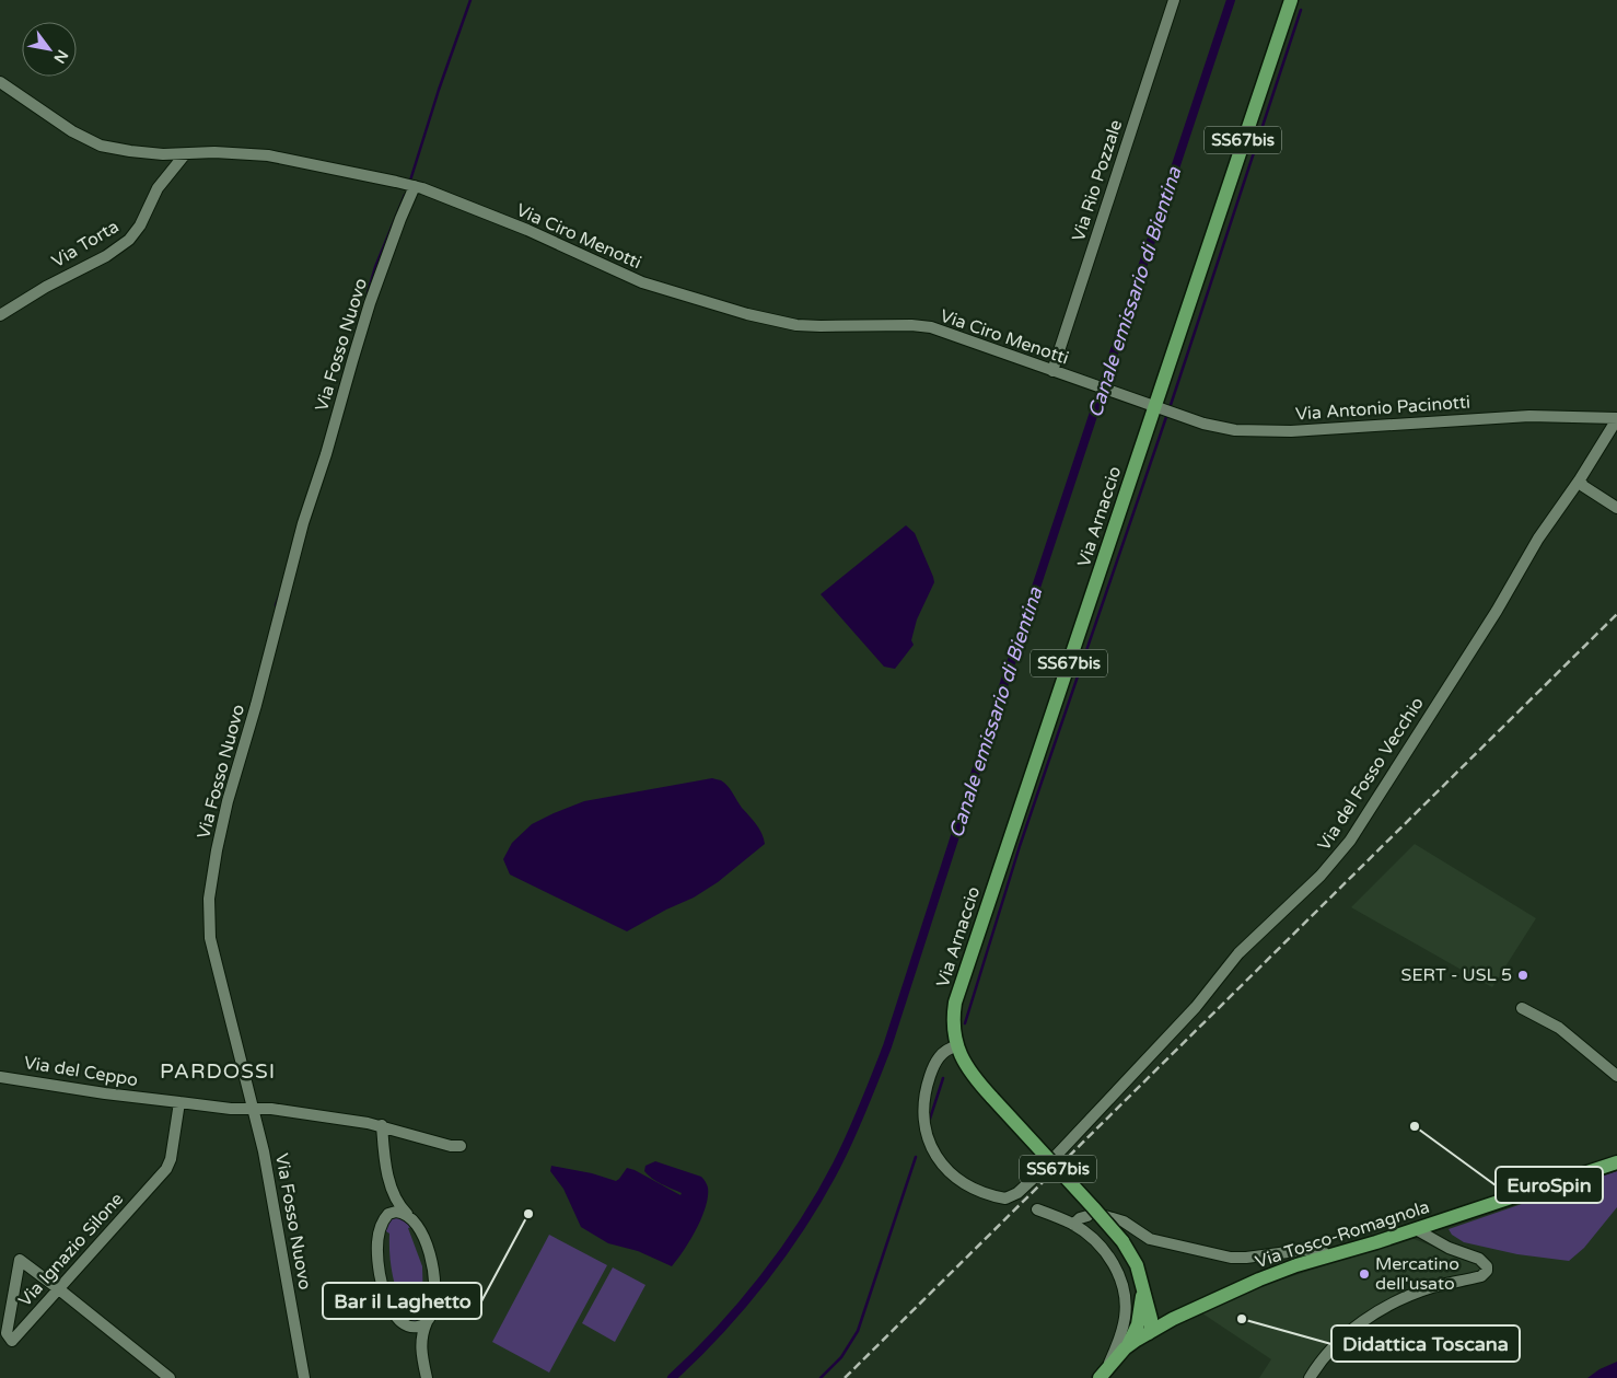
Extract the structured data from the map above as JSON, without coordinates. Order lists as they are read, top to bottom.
{
  "streets": {
    "main road": ["SS67bis", "Via Arnaccio", "Via Tosco-Romagnola"],
    "street": [
      "Via Rio Pozzale",
      "Via Ciro Menotti",
      "Via Torta",
      "Via Fosso Nuovo",
      "Via Antonio Pacinotti",
      "Via del Fosso Vecchio",
      "Via del Ceppo",
      "Via Ignazio Silone"
    ]
  },
  "crossings": [
    ["SS67bis", "Via Arnaccio"],
    ["SS67bis", "Via Tosco-Romagnola"],
    ["Via Rio Pozzale", "Via Ciro Menotti"],
    ["Via Ciro Menotti", "Via Torta"],
    ["Via Ciro Menotti", "Via Fosso Nuovo"],
    ["Via Ciro Menotti", "Via Antonio Pacinotti"],
    ["Via Ciro Menotti", "Via Arnaccio"],
    ["Via Fosso Nuovo", "Via del Ceppo"],
    ["Via Antonio Pacinotti", "Via Arnaccio"],
    ["Via Antonio Pacinotti", "Via del Fosso Vecchio"],
    ["Via Arnaccio", "Via Tosco-Romagnola"],
    ["Via del Ceppo", "Via Ignazio Silone"]
  ],
  "districts": ["PARDOSSI"],
  "water": ["Canale emissario di Bientina"],
  "places": [
    "SERT - USL 5",
    "EuroSpin",
    "Bar il Laghetto",
    "Mercatino dell'usato",
    "Didattica Toscana"
  ],
  "north": "bottom right"
}
